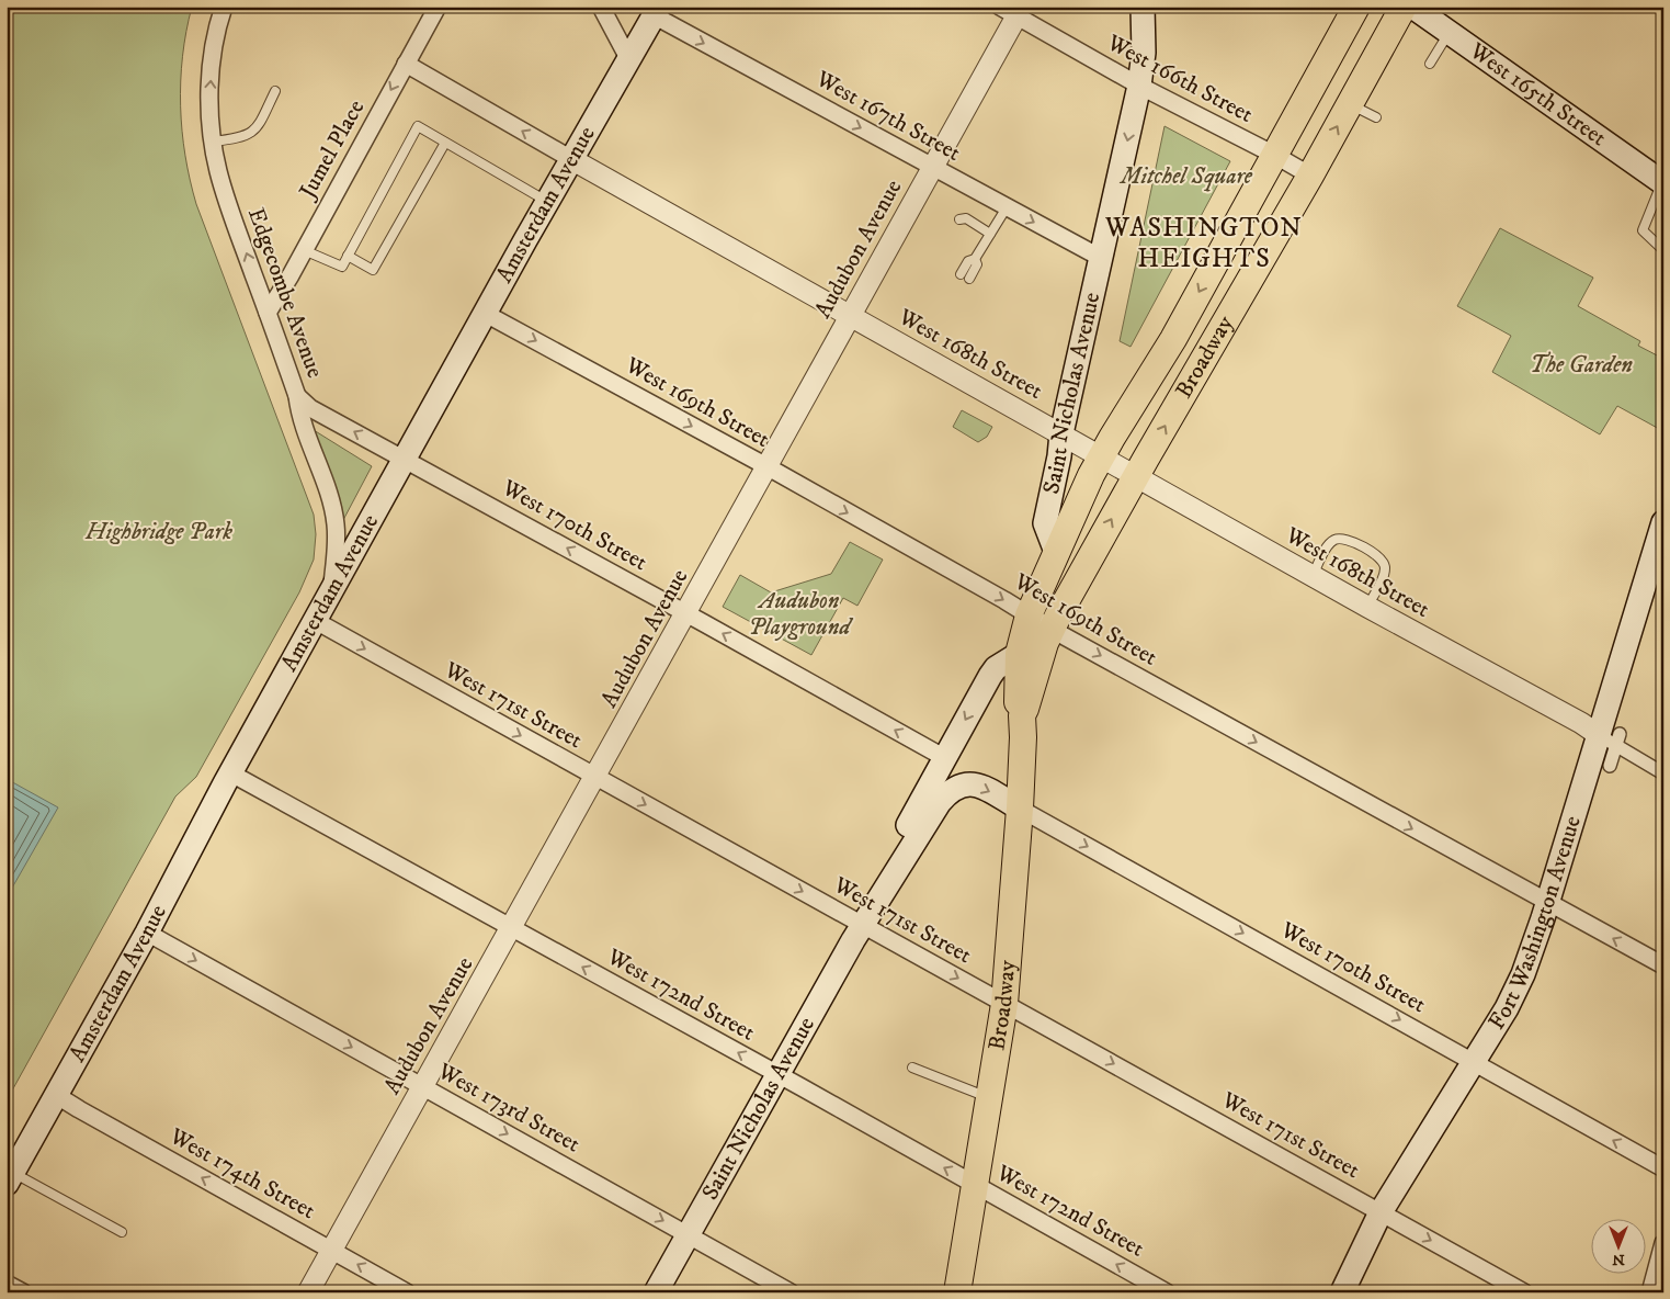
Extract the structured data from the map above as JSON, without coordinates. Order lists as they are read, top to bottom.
{
  "streets": {
    "main road": [
      "West 165th Street",
      "Amsterdam Avenue",
      "Broadway",
      "Saint Nicholas Avenue",
      "Fort Washington Avenue"
    ],
    "street": [
      "West 166th Street",
      "West 167th Street",
      "Jumel Place",
      "Audubon Avenue",
      "Edgecombe Avenue",
      "West 168th Street",
      "West 169th Street",
      "West 170th Street",
      "West 171st Street",
      "West 172nd Street",
      "West 173rd Street",
      "West 174th Street"
    ]
  },
  "crossings": [
    ["West 166th Street", "Audubon Avenue"],
    ["West 166th Street", "Broadway"],
    ["West 166th Street", "Saint Nicholas Avenue"],
    ["West 167th Street", "Amsterdam Avenue"],
    ["West 167th Street", "Audubon Avenue"],
    ["West 167th Street", "Saint Nicholas Avenue"],
    ["Jumel Place", "Edgecombe Avenue"],
    ["Jumel Place", "West 168th Street"],
    ["Amsterdam Avenue", "Edgecombe Avenue"],
    ["Amsterdam Avenue", "West 168th Street"],
    ["Amsterdam Avenue", "West 169th Street"],
    ["Amsterdam Avenue", "West 170th Street"],
    ["Amsterdam Avenue", "West 171st Street"],
    ["Amsterdam Avenue", "West 172nd Street"],
    ["Amsterdam Avenue", "West 173rd Street"],
    ["Amsterdam Avenue", "West 174th Street"],
    ["Audubon Avenue", "West 168th Street"],
    ["Audubon Avenue", "West 169th Street"],
    ["Audubon Avenue", "West 170th Street"],
    ["Audubon Avenue", "West 171st Street"],
    ["Audubon Avenue", "West 172nd Street"],
    ["Audubon Avenue", "West 173rd Street"],
    ["Audubon Avenue", "West 174th Street"],
    ["Edgecombe Avenue", "West 170th Street"],
    ["West 168th Street", "Broadway"],
    ["West 168th Street", "Saint Nicholas Avenue"],
    ["West 168th Street", "Fort Washington Avenue"],
    ["Broadway", "Saint Nicholas Avenue"],
    ["Broadway", "West 169th Street"],
    ["Broadway", "West 170th Street"],
    ["Broadway", "West 171st Street"],
    ["Broadway", "West 172nd Street"],
    ["Saint Nicholas Avenue", "West 170th Street"],
    ["Saint Nicholas Avenue", "West 171st Street"],
    ["Saint Nicholas Avenue", "West 172nd Street"],
    ["Saint Nicholas Avenue", "West 173rd Street"],
    ["West 169th Street", "Fort Washington Avenue"],
    ["West 170th Street", "Fort Washington Avenue"],
    ["West 171st Street", "Fort Washington Avenue"]
  ],
  "one_way": [
    "West 167th Street",
    "Jumel Place",
    "Edgecombe Avenue",
    "West 169th Street",
    "West 171st Street",
    "West 172nd Street",
    "West 173rd Street",
    "West 174th Street"
  ],
  "districts": ["WASHINGTON HEIGHTS"],
  "parks": [
    "Mitchel Square",
    "The Garden",
    "Highbridge Park",
    "Audubon Playground"
  ],
  "north": "bottom"
}
